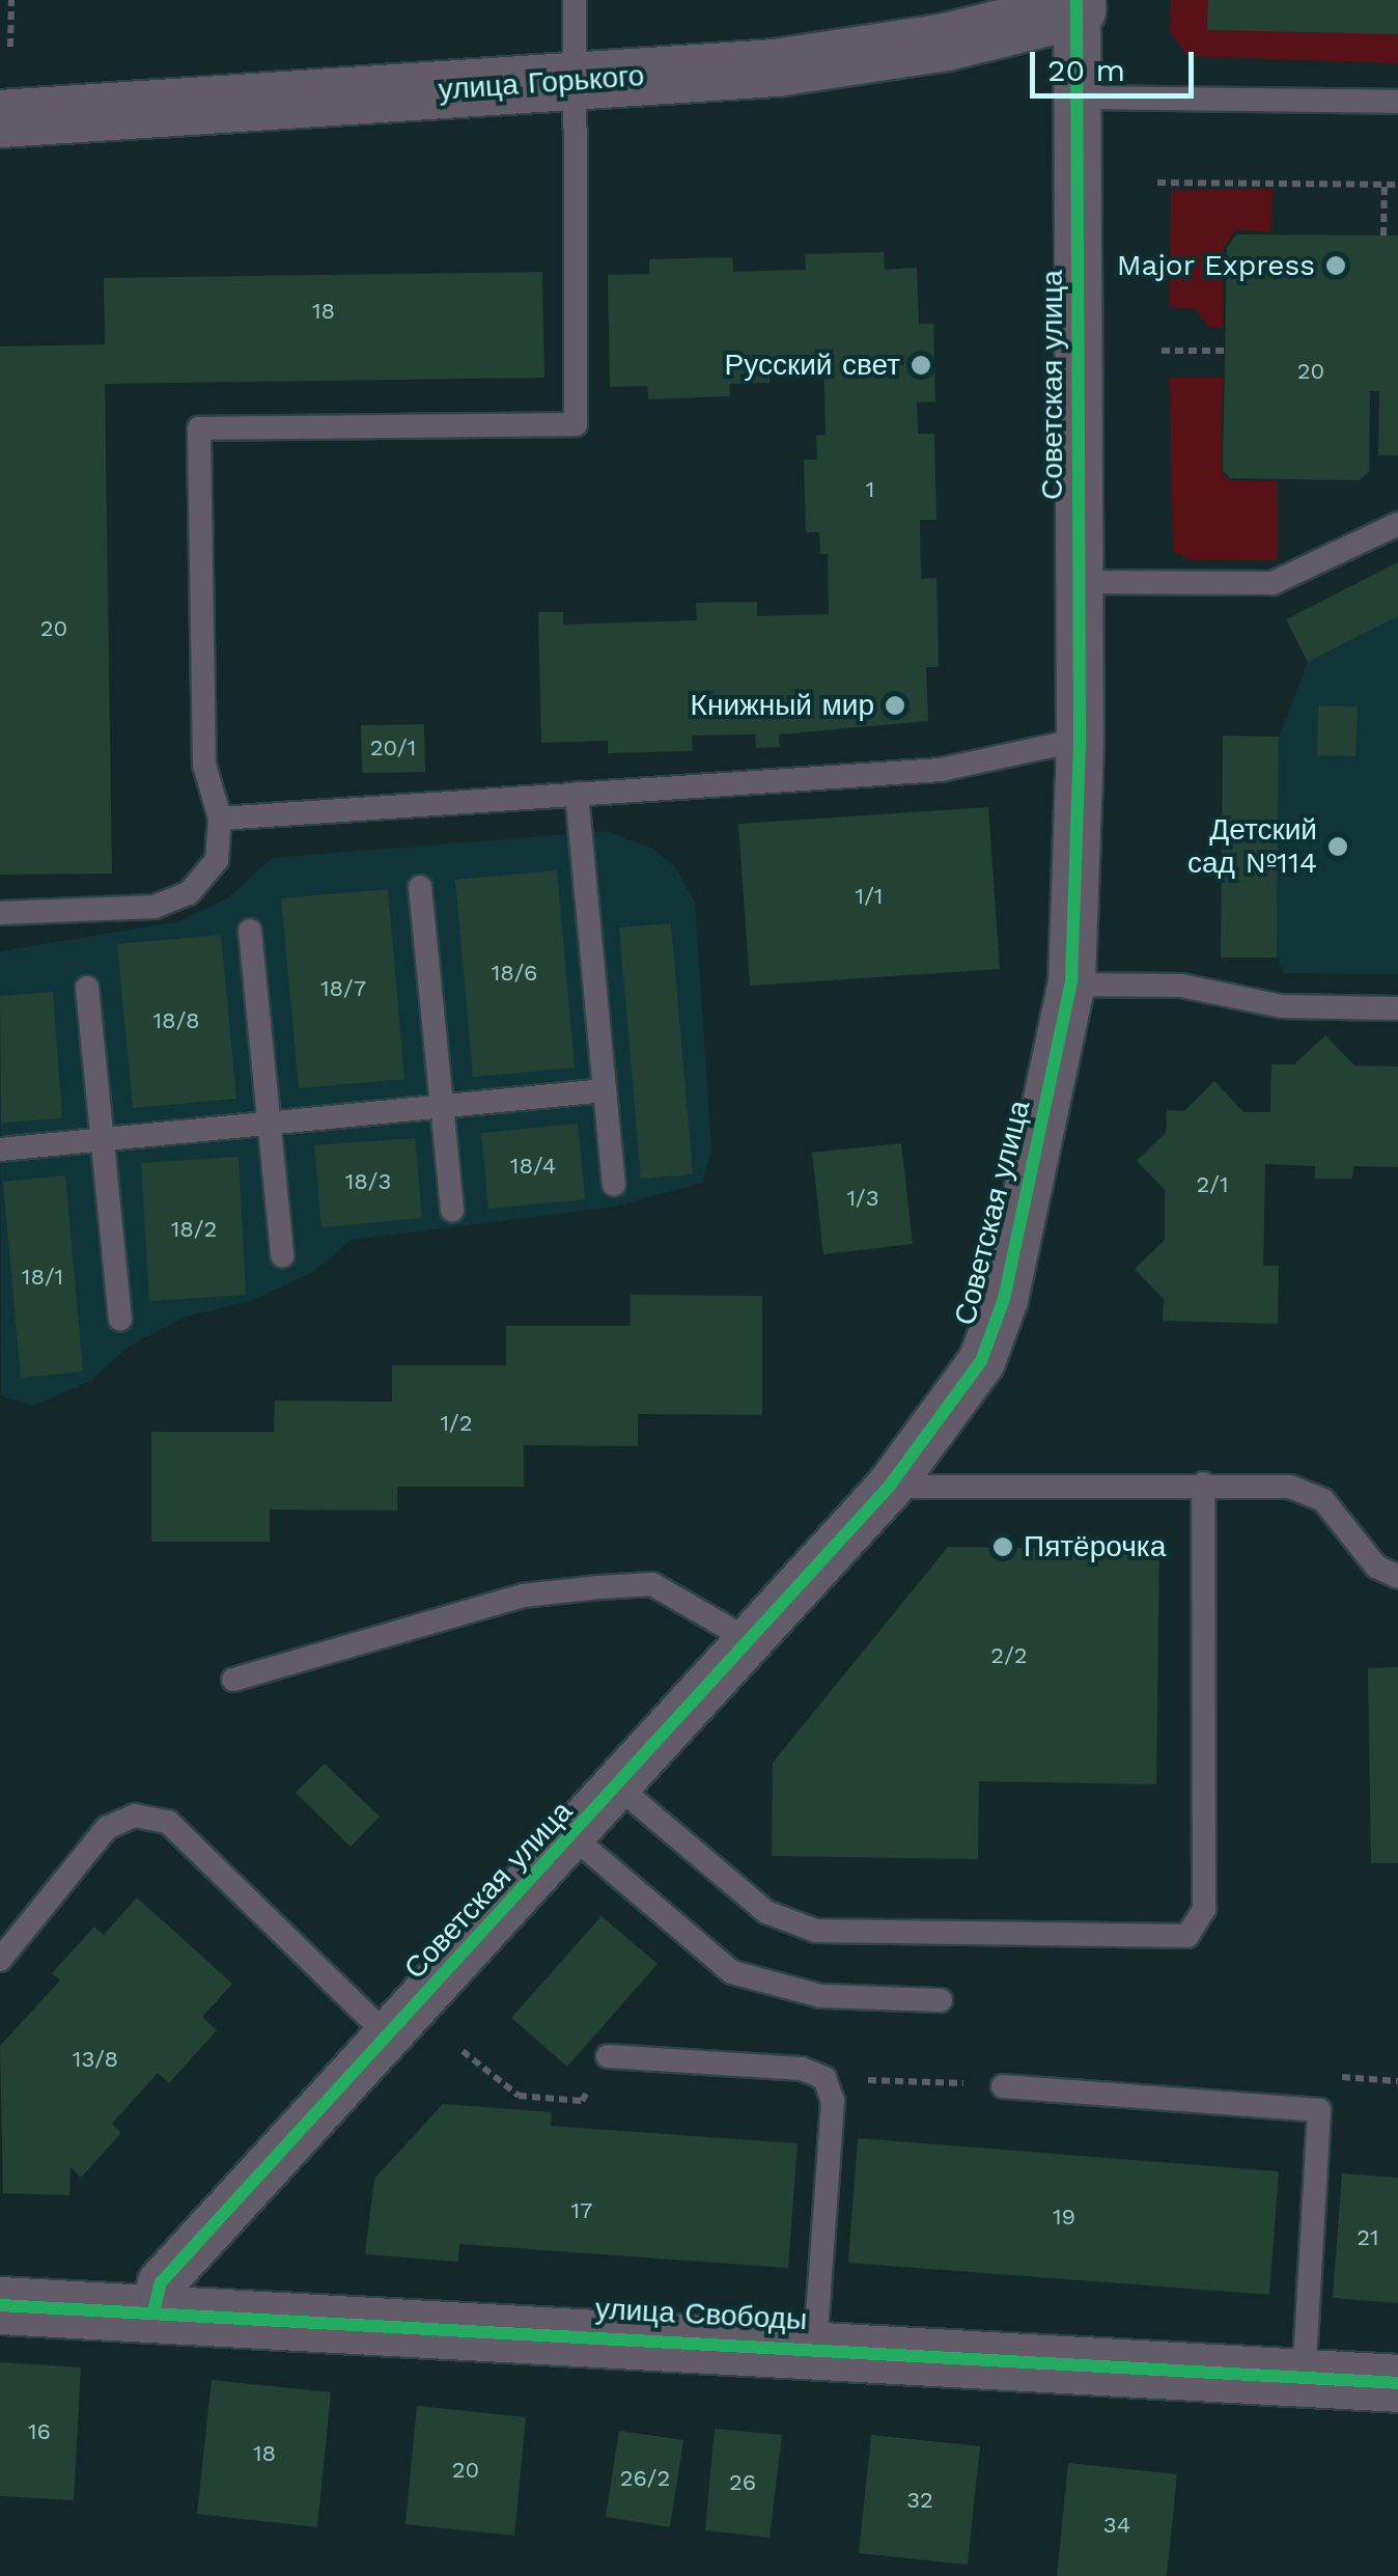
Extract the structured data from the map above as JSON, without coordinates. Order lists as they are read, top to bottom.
{
  "streets": {
    "street": ["улица Горького", "Советская улица", "улица Свободы"]
  },
  "crossings": [
    ["улица Горького", "Советская улица"],
    ["Советская улица", "улица Свободы"]
  ],
  "places": [
    "Major Express",
    "Русский свет",
    "Книжный мир",
    "Детский сад №114",
    "Пятёрочка"
  ],
  "house_numbers": [
    "18",
    "20",
    "1",
    "20",
    "20/1",
    "1/1",
    "18/6",
    "18/7",
    "18/8",
    "18/4",
    "18/3",
    "2/1",
    "1/3",
    "18/2",
    "18/1",
    "1/2",
    "2/2",
    "13/8",
    "17",
    "19",
    "21",
    "16",
    "18",
    "20",
    "26/2",
    "26",
    "32",
    "34"
  ],
  "scale_bar": "20 m"
}
